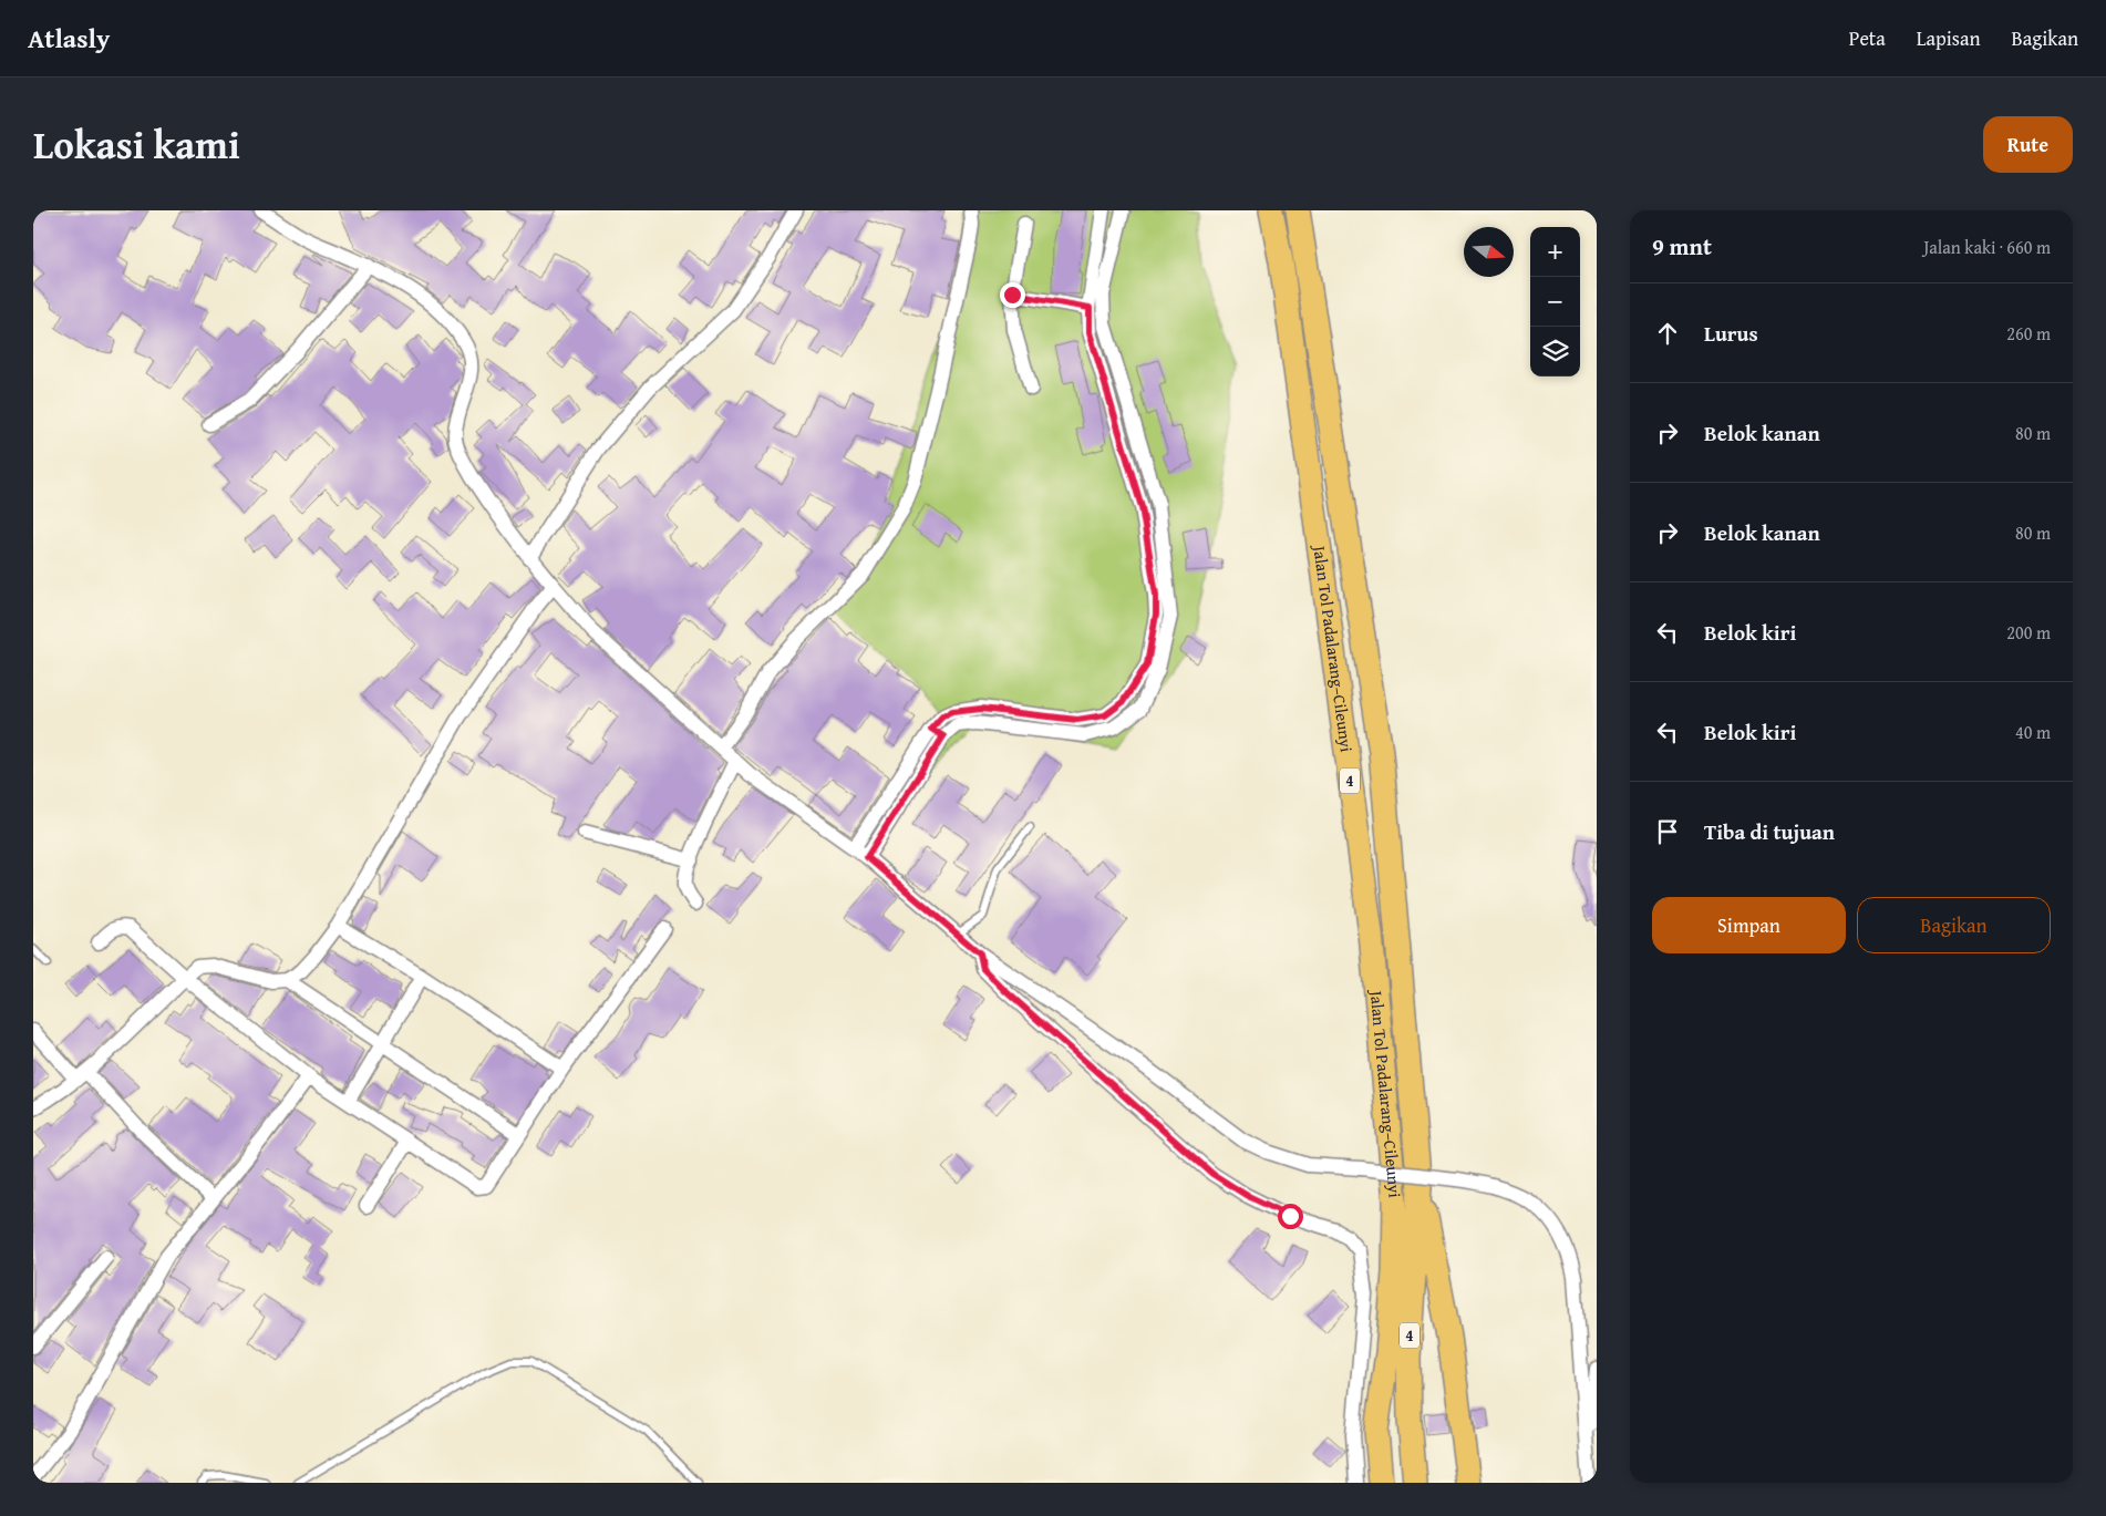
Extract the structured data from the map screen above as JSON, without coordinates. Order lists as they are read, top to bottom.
{
  "streets": {
    "highway": ["Jalan Tol Padalarang–Cileunyi", "4"]
  },
  "crossings": [
    ["Jalan Tol Padalarang–Cileunyi", "4"]
  ],
  "north": "right",
  "page": {
    "header": "Atlasly",
    "nav": ["Peta", "Lapisan", "Bagikan"],
    "title": "Lokasi kami",
    "buttons": [
      "Rute",
      ["Simpan", "Bagikan"]
    ],
    "heading": ["9 mnt", "Jalan kaki · 660 m"],
    "map_buttons": ["+", "−"],
    "list": [
      ["Lurus", "260 m"],
      ["Belok kanan", "80 m"],
      ["Belok kanan", "80 m"],
      ["Belok kiri", "200 m"],
      ["Belok kiri", "40 m"],
      "Tiba di tujuan"
    ]
  }
}
